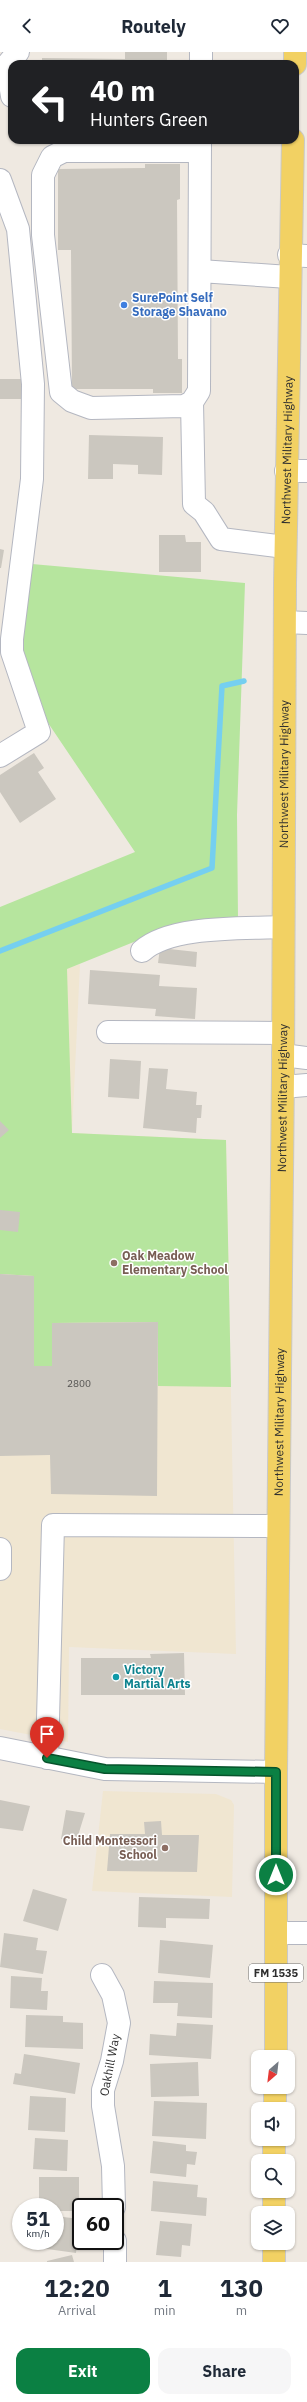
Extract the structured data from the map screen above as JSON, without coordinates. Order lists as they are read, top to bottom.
{
  "streets": {
    "main road": ["Northwest Military Highway", "FM 1535"],
    "street": ["Oakhill Way"]
  },
  "places": [
    "SurePoint Self Storage Shavano",
    "Oak Meadow Elementary School",
    "Victory Martial Arts",
    "Child Montessori School"
  ],
  "house_numbers": ["2800"],
  "north": "bottom left",
  "page": {
    "header": "Routely",
    "turn": ["40 m", "Hunters Green"],
    "speed": "51 km/h",
    "limit": "60",
    "eta": [
      "12:20",
      "Arrival",
      "1",
      "min",
      "130",
      "m"
    ],
    "buttons": ["Exit", "Share"]
  }
}
